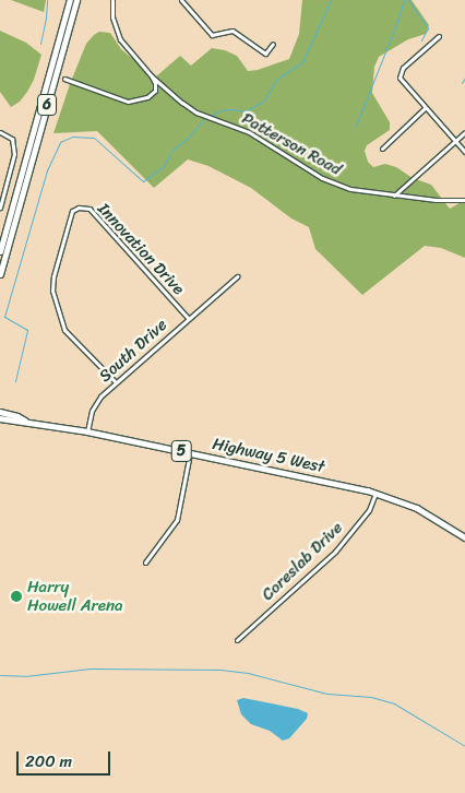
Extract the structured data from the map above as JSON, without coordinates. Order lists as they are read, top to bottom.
{
  "streets": {
    "highway": ["6"],
    "main road": ["5", "Highway 5 West"],
    "street": [
      "Patterson Road",
      "Innovation Drive",
      "South Drive",
      "Coreslab Drive"
    ]
  },
  "crossings": [
    ["Innovation Drive", "South Drive"],
    ["South Drive", "Highway 5 West"],
    ["Highway 5 West", "Coreslab Drive"]
  ],
  "places": ["Harry Howell Arena"],
  "scale_bar": "200 m"
}
